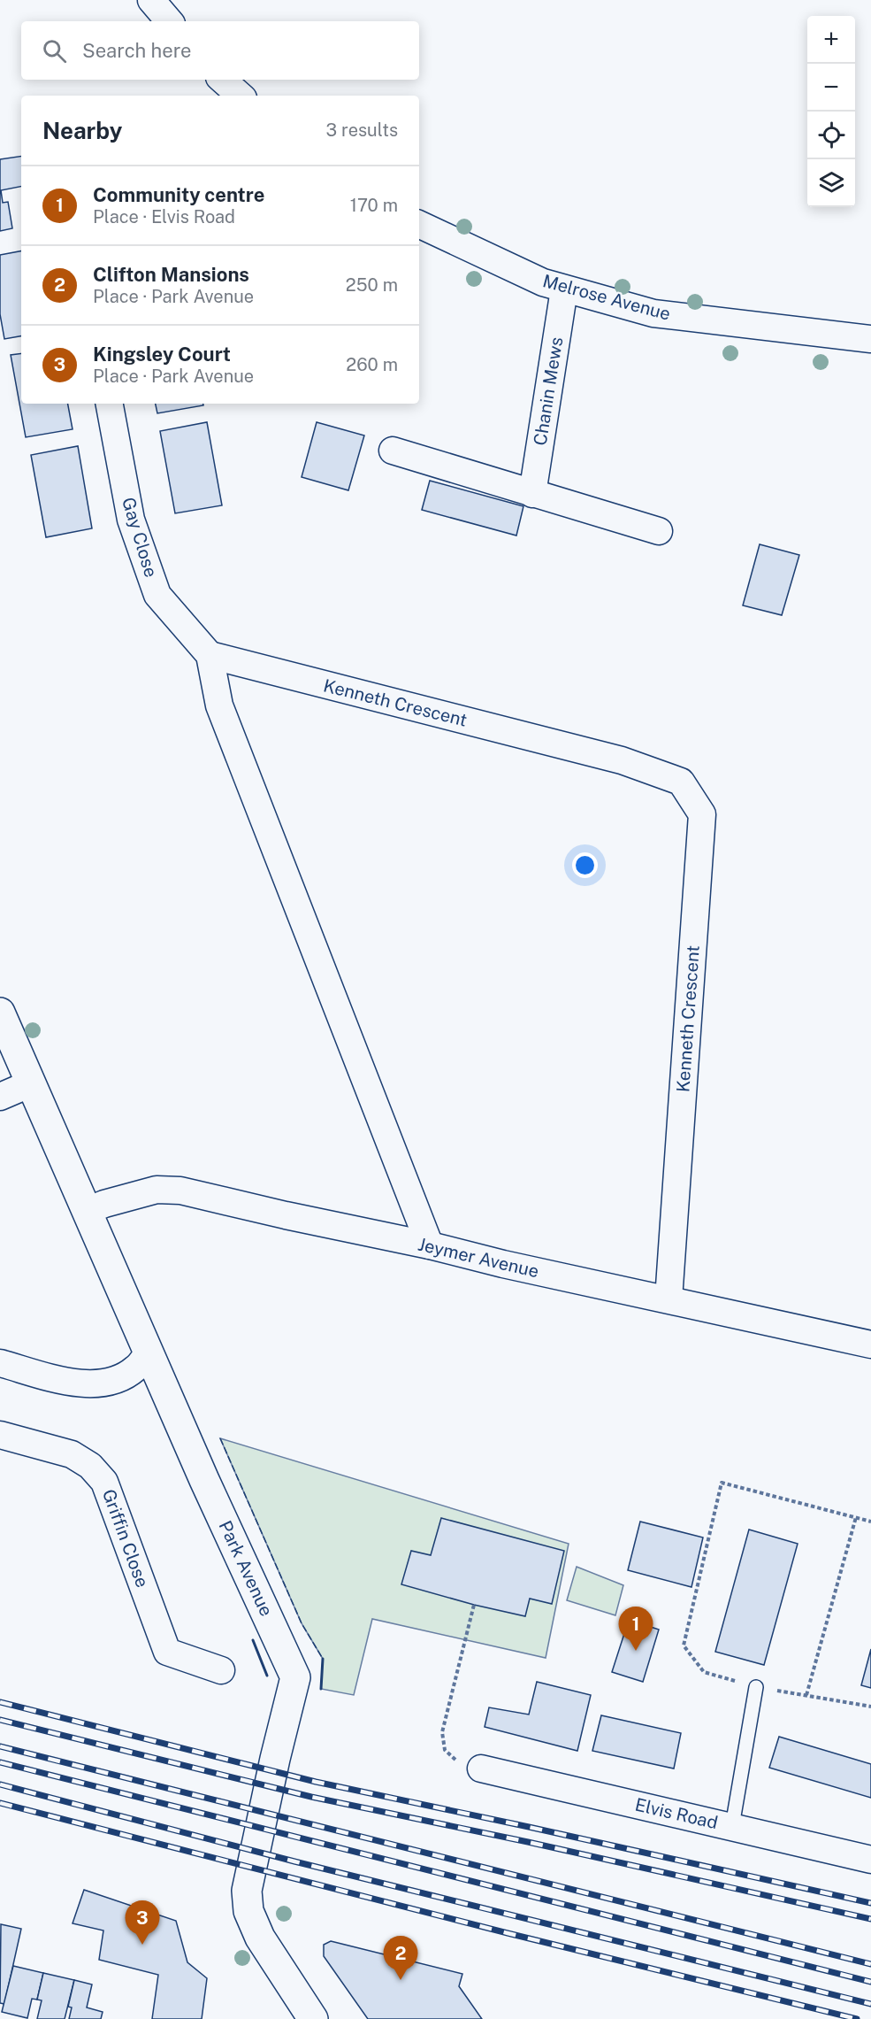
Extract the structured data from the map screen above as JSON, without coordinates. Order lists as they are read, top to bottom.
{
  "streets": {
    "street": [
      "Melrose Avenue",
      "Chanin Mews",
      "Gay Close",
      "Kenneth Crescent",
      "Jeymer Avenue",
      "Griffin Close",
      "Park Avenue",
      "Elvis Road"
    ]
  },
  "crossings": [
    ["Melrose Avenue", "Chanin Mews"],
    ["Gay Close", "Kenneth Crescent"],
    ["Kenneth Crescent", "Jeymer Avenue"],
    ["Jeymer Avenue", "Park Avenue"]
  ],
  "page": {
    "map_buttons": ["+", "−"],
    "search": "Search here",
    "heading": ["Nearby", "3 results"],
    "list": [
      {
        "mark": "1",
        "name": "Community centre",
        "note": "Place · Elvis Road",
        "value": "170 m"
      },
      {
        "mark": "2",
        "name": "Clifton Mansions",
        "note": "Place · Park Avenue",
        "value": "250 m"
      },
      {
        "mark": "3",
        "name": "Kingsley Court",
        "note": "Place · Park Avenue",
        "value": "260 m"
      }
    ],
    "pins": ["1", "3", "2"]
  }
}
